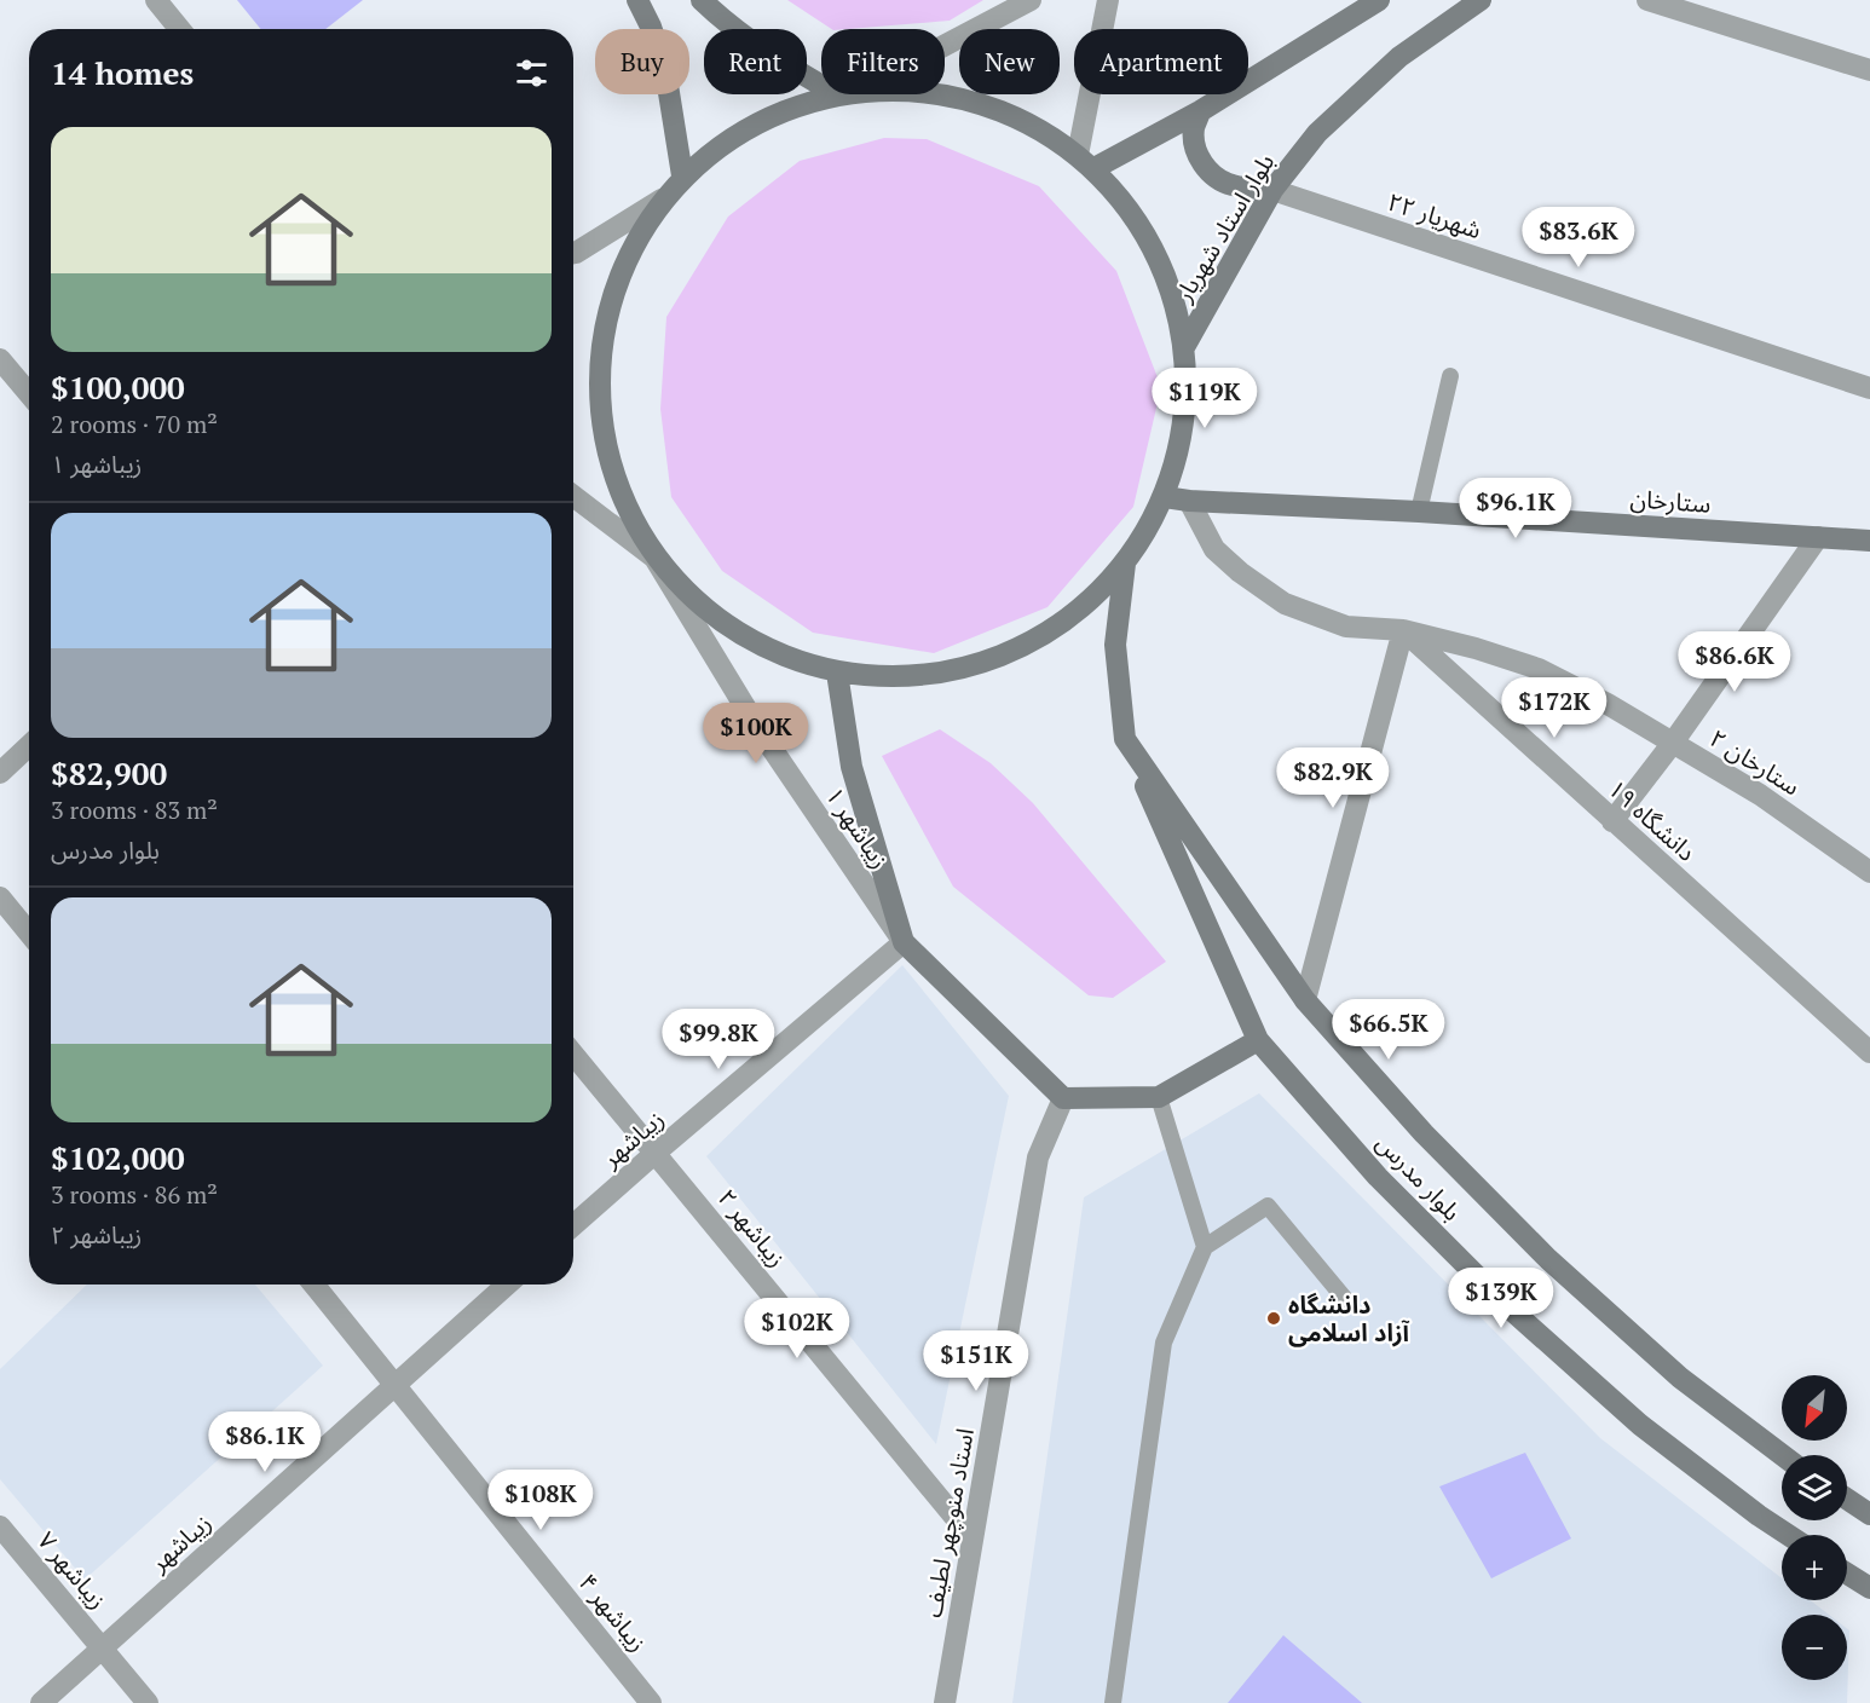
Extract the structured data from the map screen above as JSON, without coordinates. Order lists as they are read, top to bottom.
{
  "streets": {
    "main road": ["بلوار استاد شهریار", "ستارخان", "بلوار مدرس"],
    "street": [
      "شهریار ۲۲",
      "ستارخان ۲",
      "دانشگاه ۱۹",
      "زیباشهر ۱",
      "زیباشهر",
      "زیباشهر ۲",
      "استاد منوچهر لطیف",
      "زیباشهر ۷",
      "زیباشهر ۴"
    ]
  },
  "crossings": [
    ["شهریار ۲۲", "بلوار استاد شهریار"],
    ["ستارخان ۲", "دانشگاه ۱۹"],
    ["زیباشهر ۱", "زیباشهر"],
    ["زیباشهر", "زیباشهر ۲"],
    ["زیباشهر", "زیباشهر ۷"],
    ["زیباشهر", "زیباشهر ۴"],
    ["زیباشهر ۲", "استاد منوچهر لطیف"]
  ],
  "places": ["دانشگاه آزاد اسلامی"],
  "north": "bottom left",
  "page": {
    "chip": [
      "Buy",
      "Rent",
      "Filters",
      "New",
      "Apartment"
    ],
    "heading": "14 homes",
    "list": [
      {
        "name": "$100,000",
        "note": "2 rooms · 70 m² · زیباشهر ۱"
      },
      {
        "name": "$82,900",
        "note": "3 rooms · 83 m² · بلوار مدرس"
      },
      {
        "name": "$102,000",
        "note": "3 rooms · 86 m² · زیباشهر ۲"
      }
    ],
    "price": [
      "$83.6K",
      "$119K",
      "$96.1K",
      "$86.6K",
      "$172K",
      "$100K",
      "$82.9K",
      "$66.5K",
      "$99.8K",
      "$139K",
      "$102K",
      "$151K",
      "$86.1K",
      "$108K"
    ],
    "map_buttons": ["+", "−"]
  }
}
